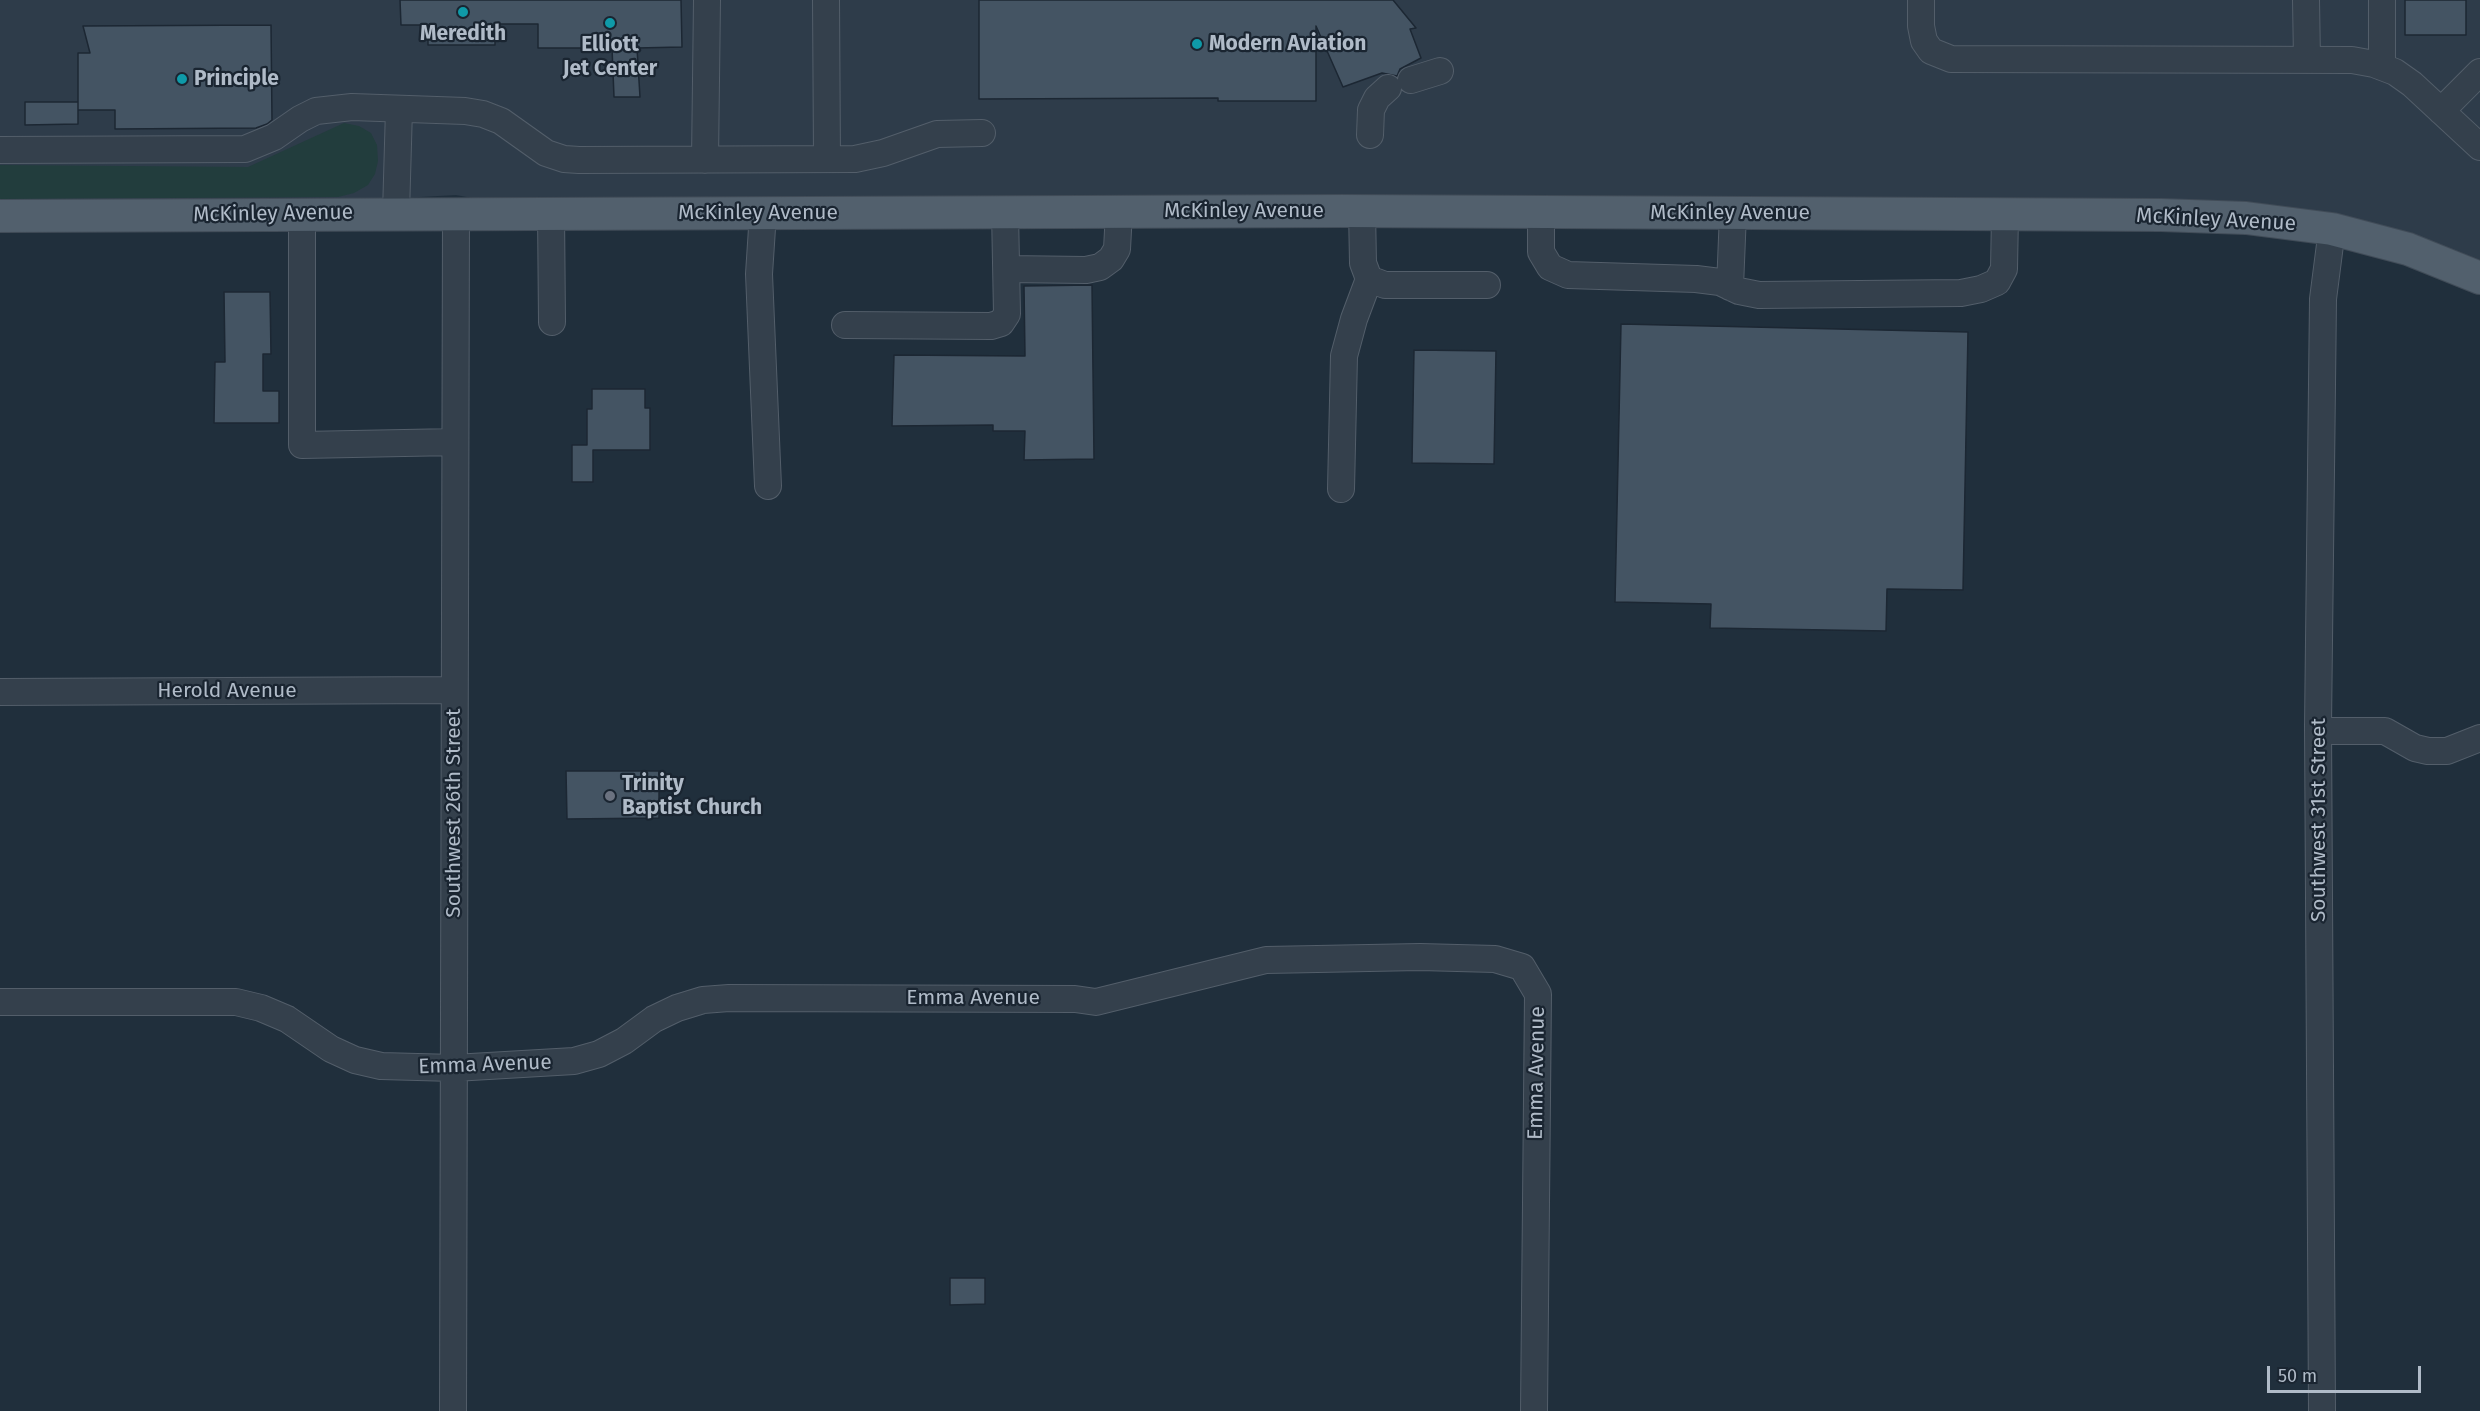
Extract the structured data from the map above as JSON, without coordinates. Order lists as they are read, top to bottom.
{
  "streets": {
    "main road": ["McKinley Avenue"],
    "street": [
      "Herold Avenue",
      "Southwest 26th Street",
      "Southwest 31st Street",
      "Emma Avenue"
    ]
  },
  "crossings": [
    ["McKinley Avenue", "Southwest 26th Street"],
    ["McKinley Avenue", "Southwest 31st Street"],
    ["Herold Avenue", "Southwest 26th Street"],
    ["Southwest 26th Street", "Emma Avenue"]
  ],
  "places": [
    "Meredith",
    "Elliott Jet Center",
    "Modern Aviation",
    "Principle",
    "Trinity Baptist Church"
  ],
  "scale_bar": "50 m"
}
